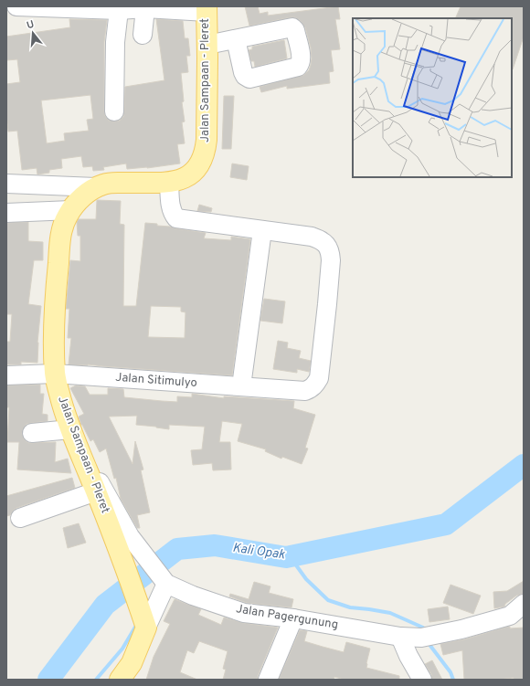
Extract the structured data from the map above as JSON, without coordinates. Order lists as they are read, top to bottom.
{
  "streets": {
    "main road": ["Jalan Sampaan - Pleret"],
    "street": ["Jalan Sitimulyo", "Jalan Pagergunung"]
  },
  "crossings": [
    ["Jalan Sampaan - Pleret", "Jalan Sitimulyo"],
    ["Jalan Sampaan - Pleret", "Jalan Pagergunung"]
  ],
  "water": ["Kali Opak"],
  "north": "top"
}
